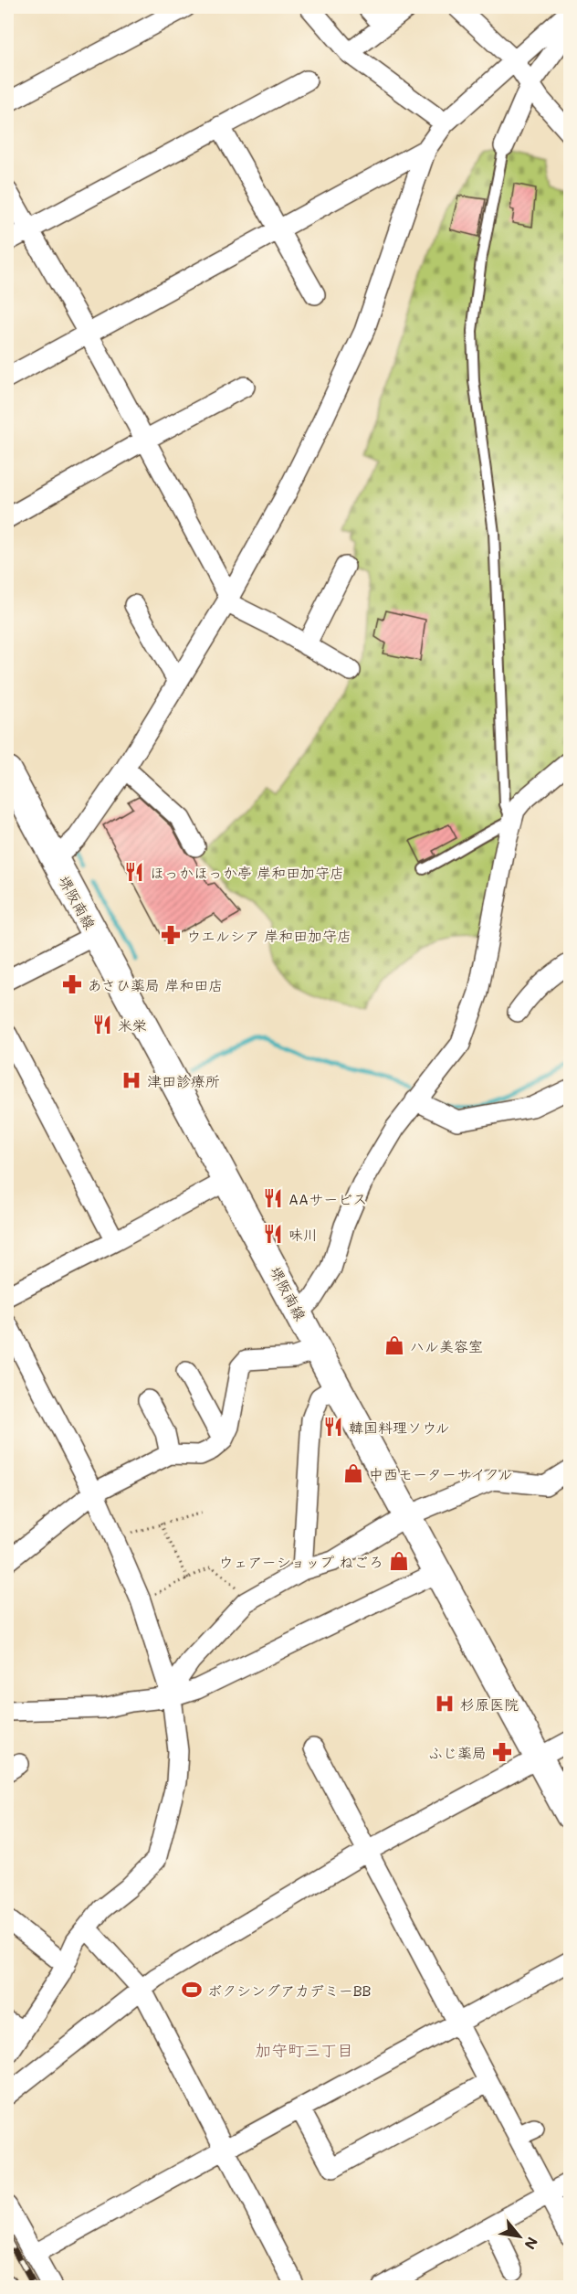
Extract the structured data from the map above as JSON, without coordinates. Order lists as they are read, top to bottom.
{
  "streets": {
    "main road": ["堺阪南線"]
  },
  "districts": ["加守町三丁目"],
  "places": {
    "restaurant": [
      "ほっかほっか亭 岸和田加守店",
      "米栄",
      "AAサービス",
      "味川",
      "韓国料理ソウル"
    ],
    "pharmacy": ["ウエルシア 岸和田加守店", "あさひ薬局 岸和田店", "ふじ薬局"],
    "hospital": ["津田診療所", "杉原医院"],
    "shop": ["ハル美容室", "中西モーターサイクル", "ウェアーショップ ねごろ"],
    "sports": ["ボクシングアカデミーBB"]
  },
  "north": "bottom right"
}
